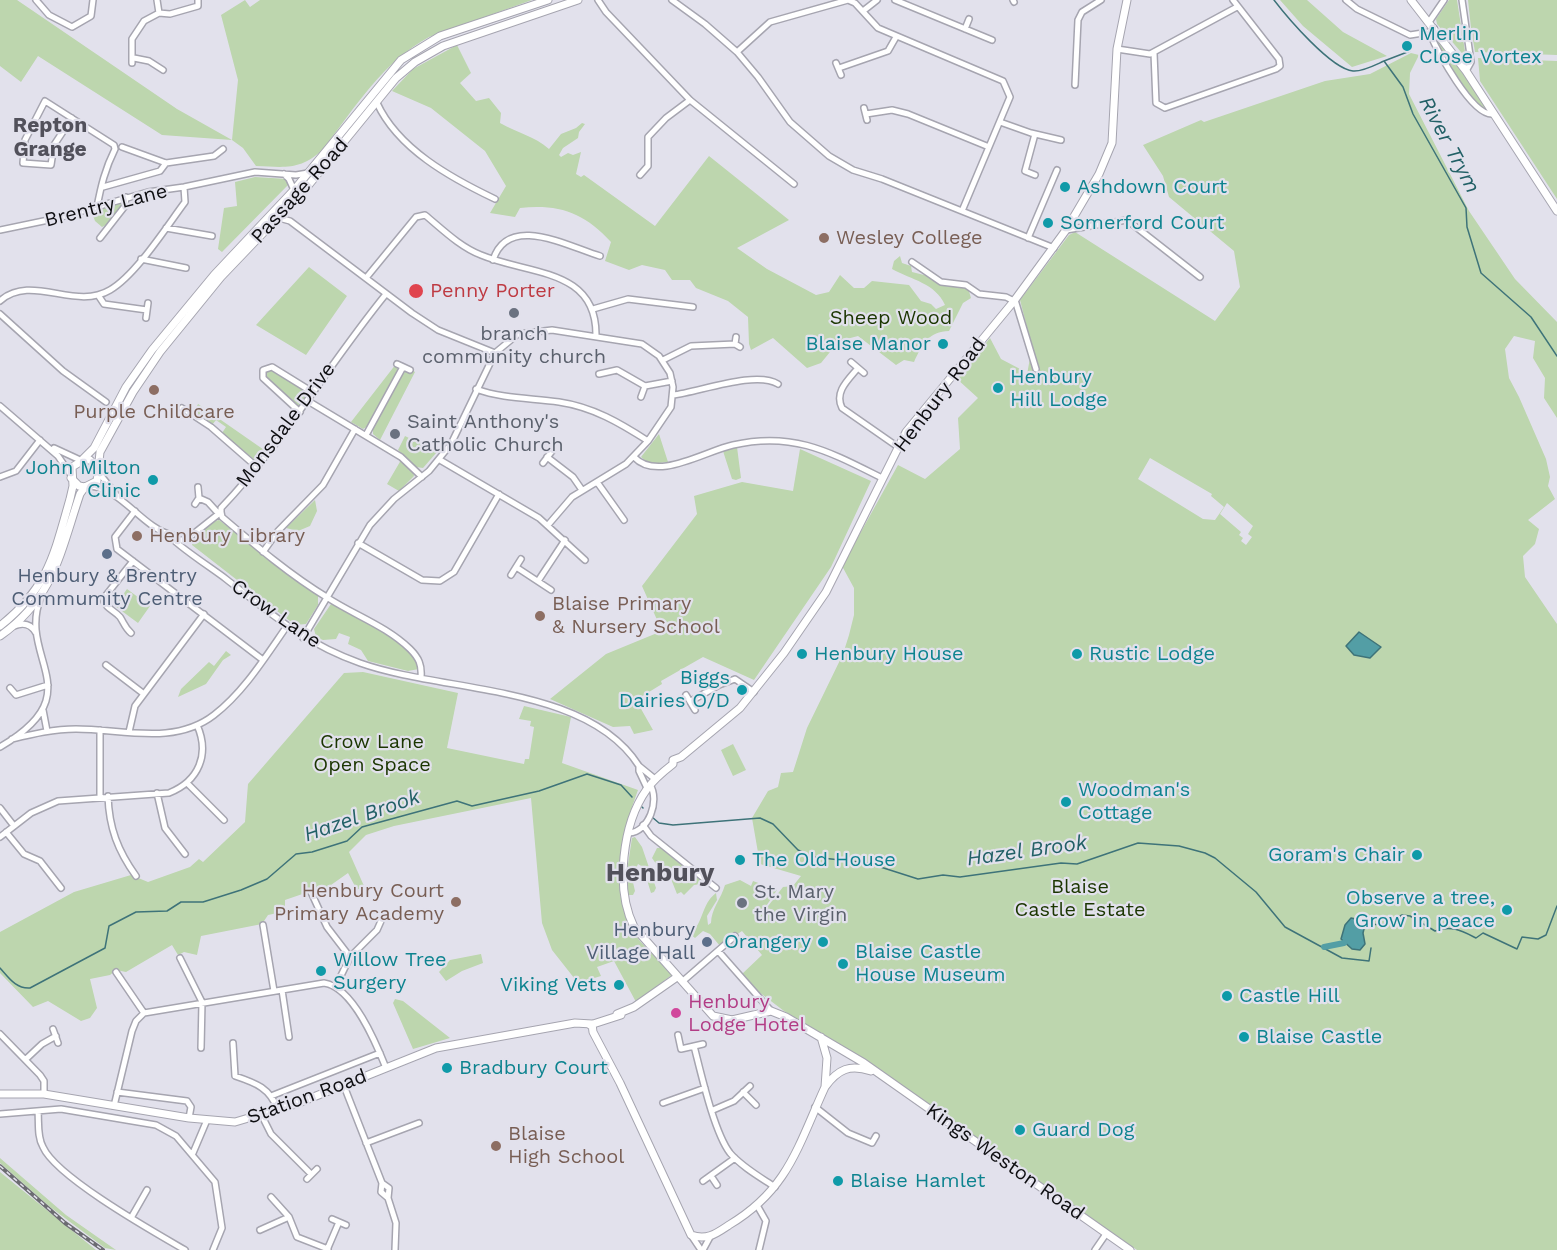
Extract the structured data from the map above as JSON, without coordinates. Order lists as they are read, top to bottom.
{
  "streets": {
    "main road": [
      "Passage Road",
      "Henbury Road",
      "Station Road",
      "Kings Weston Road"
    ],
    "street": ["Brentry Lane", "Monsdale Drive", "Crow Lane"]
  },
  "crossings": [
    ["Passage Road", "Brentry Lane"],
    ["Passage Road", "Crow Lane"],
    ["Henbury Road", "Crow Lane"],
    ["Henbury Road", "Station Road"],
    ["Monsdale Drive", "Crow Lane"]
  ],
  "districts": ["Repton Grange", "Henbury"],
  "water": ["River Trym", "Hazel Brook"],
  "parks": ["Sheep Wood", "Crow Lane Open Space", "Blaise Castle Estate"],
  "places": [
    "Merlin Close Vortex",
    "Ashdown Court",
    "Somerford Court",
    "Wesley College",
    "Penny Porter",
    "branch community church",
    "Blaise Manor",
    "Henbury Hill Lodge",
    "Purple Childcare",
    "Saint Anthony's Catholic Church",
    "John Milton Clinic",
    "Henbury Library",
    "Henbury & Brentry Commumity Centre",
    "Blaise Primary & Nursery School",
    "Henbury House",
    "Rustic Lodge",
    "Biggs Dairies O/D",
    "Woodman's Cottage",
    "Goram's Chair",
    "The Old House",
    "Henbury Court Primary Academy",
    "St. Mary the Virgin",
    "Observe a tree, Grow in peace",
    "Henbury Village Hall",
    "Orangery",
    "Blaise Castle House Museum",
    "Willow Tree Surgery",
    "Viking Vets",
    "Castle Hill",
    "Henbury Lodge Hotel",
    "Blaise Castle",
    "Bradbury Court",
    "Guard Dog",
    "Blaise High School",
    "Blaise Hamlet"
  ]
}
